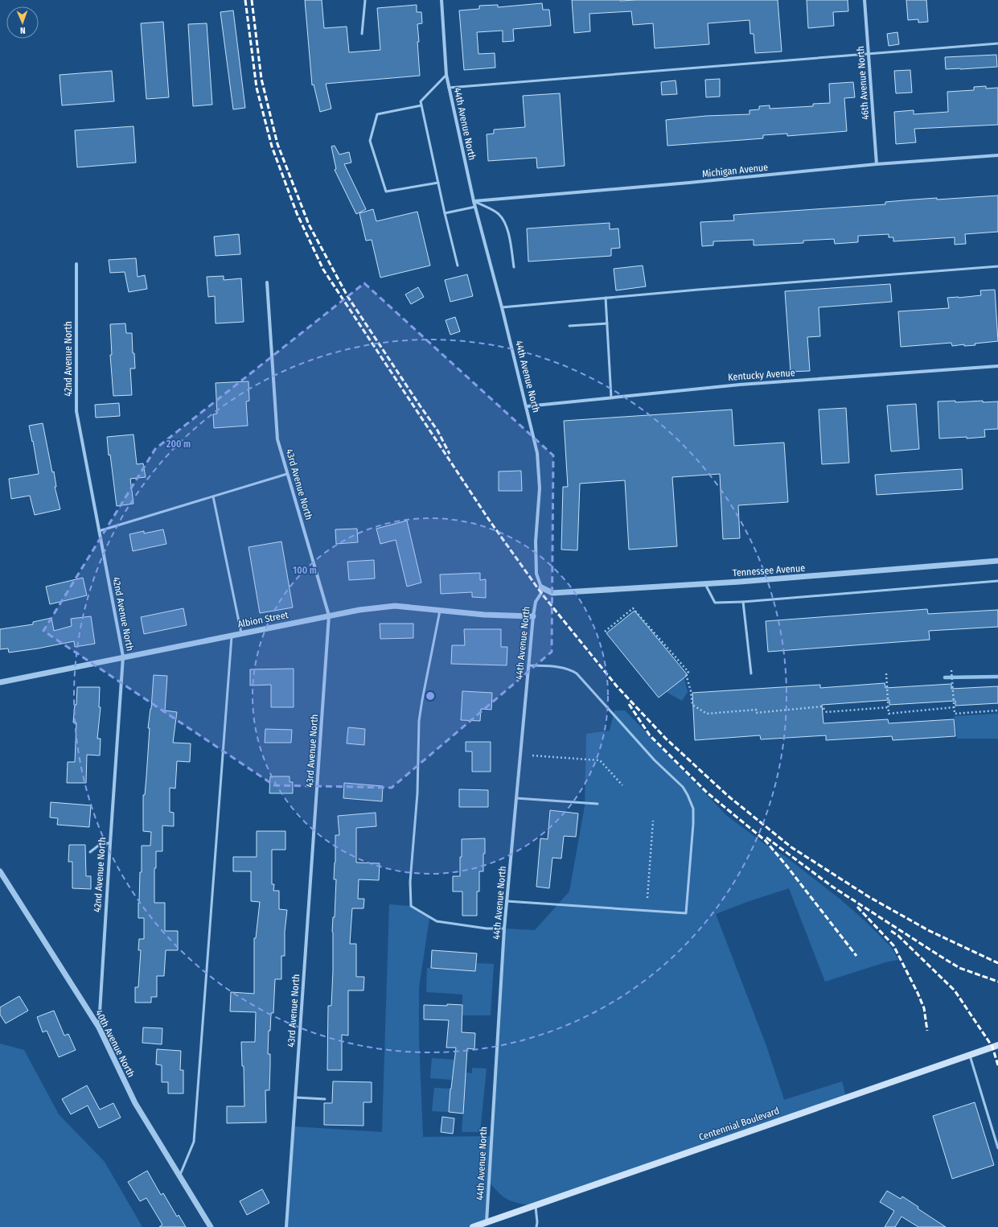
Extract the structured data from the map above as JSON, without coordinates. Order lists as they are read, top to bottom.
{
  "streets": {
    "main road": ["Centennial Boulevard"],
    "street": [
      "46th Avenue North",
      "44th Avenue North",
      "Michigan Avenue",
      "42nd Avenue North",
      "Kentucky Avenue",
      "43rd Avenue North",
      "Tennessee Avenue",
      "Albion Street",
      "40th Avenue North"
    ]
  },
  "crossings": [
    ["46th Avenue North", "Michigan Avenue"],
    ["44th Avenue North", "Michigan Avenue"],
    ["44th Avenue North", "Kentucky Avenue"],
    ["44th Avenue North", "Tennessee Avenue"],
    ["44th Avenue North", "Albion Street"],
    ["44th Avenue North", "Centennial Boulevard"],
    ["42nd Avenue North", "Albion Street"],
    ["42nd Avenue North", "40th Avenue North"],
    ["43rd Avenue North", "Albion Street"]
  ],
  "north": "bottom",
  "rings": ["200 m", "100 m"]
}
